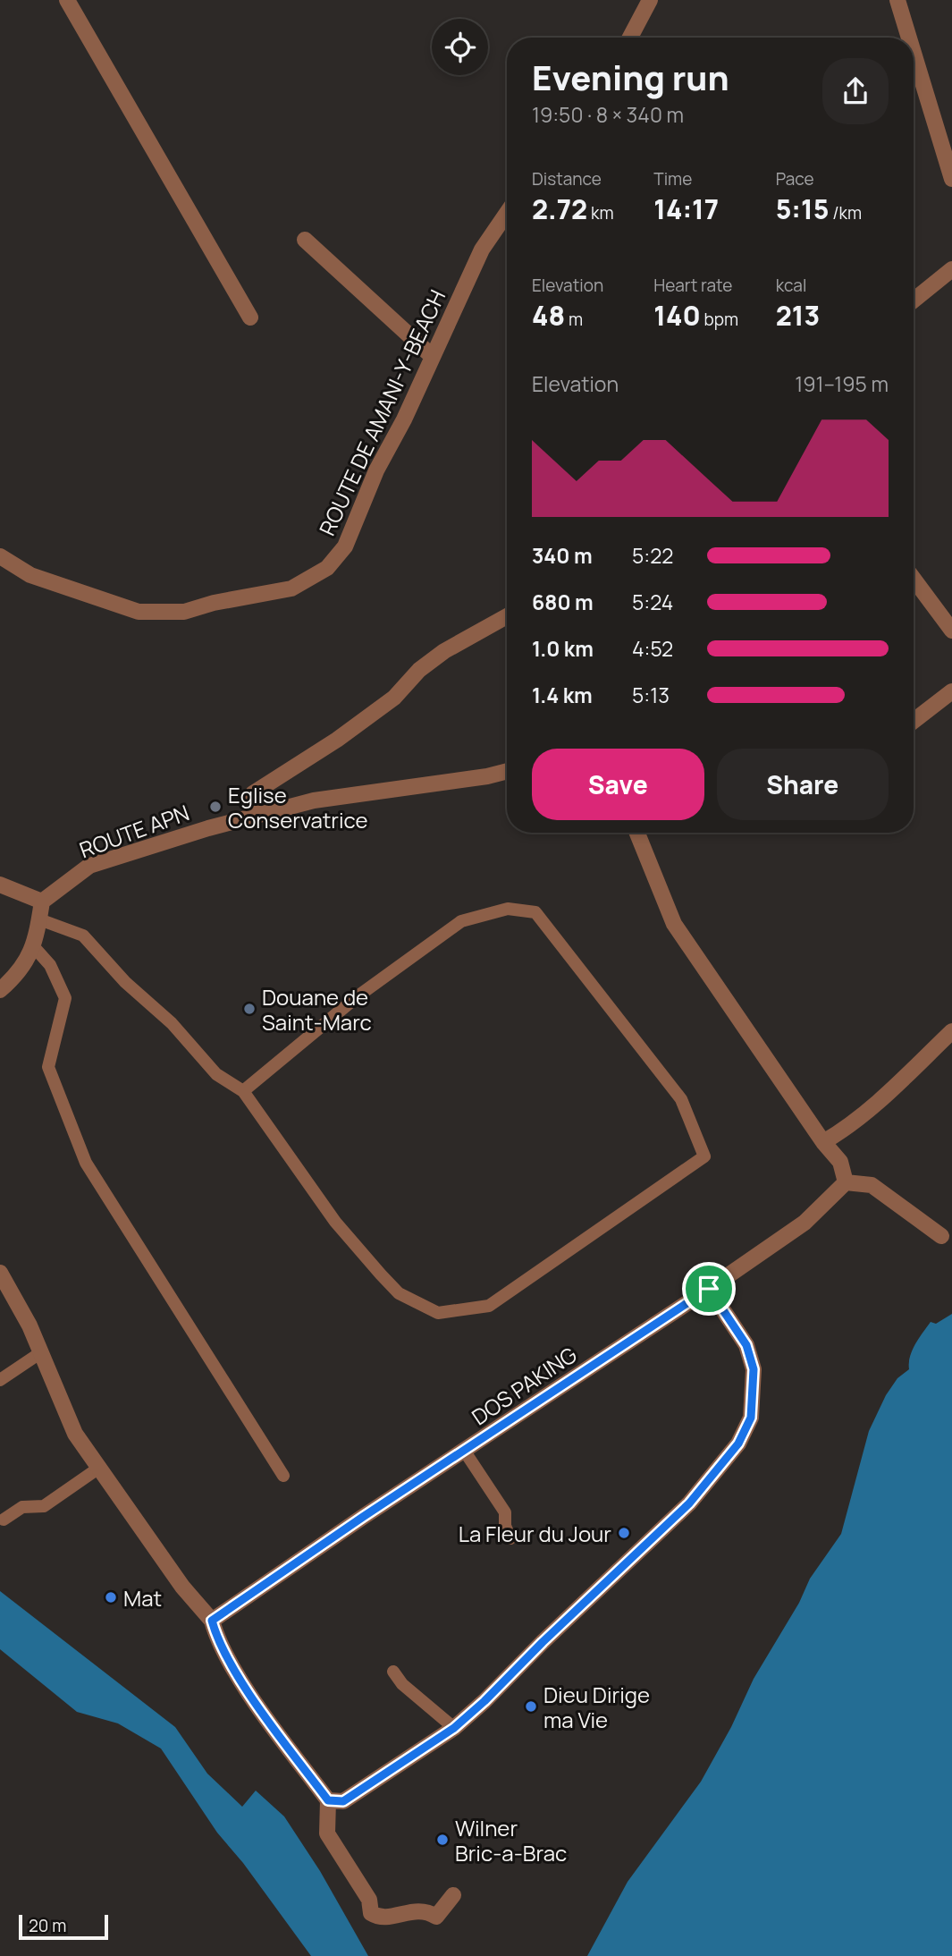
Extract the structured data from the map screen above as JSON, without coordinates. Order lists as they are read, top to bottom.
{
  "streets": {
    "street": ["ROUTE DE AMANI-Y-BEACH", "ROUTE APN", "DOS PAKING"]
  },
  "places": [
    "Eglise Conservatrice",
    "Douane de Saint-Marc",
    "La Fleur du Jour",
    "Mat",
    "Dieu Dirige ma Vie",
    "Wilner Bric-a-Brac"
  ],
  "scale_bar": "20 m",
  "page": {
    "heading": ["Evening run", "19:50 · 8 × 340 m"],
    "stats": [
      ["Distance", "2.72 km"],
      ["Time", "14:17"],
      ["Pace", "5:15 /km"],
      ["Elevation", "48 m"],
      ["Heart rate", "140 bpm"],
      ["kcal", "213"]
    ],
    "chart": ["Elevation", "191–195 m"],
    "list": [
      {
        "name": "340 m",
        "note": "5:22"
      },
      {
        "name": "680 m",
        "note": "5:24"
      },
      {
        "name": "1.0 km",
        "note": "4:52"
      },
      {
        "name": "1.4 km",
        "note": "5:13"
      }
    ],
    "buttons": ["Save", "Share"],
    "scale": "20 m"
  }
}
